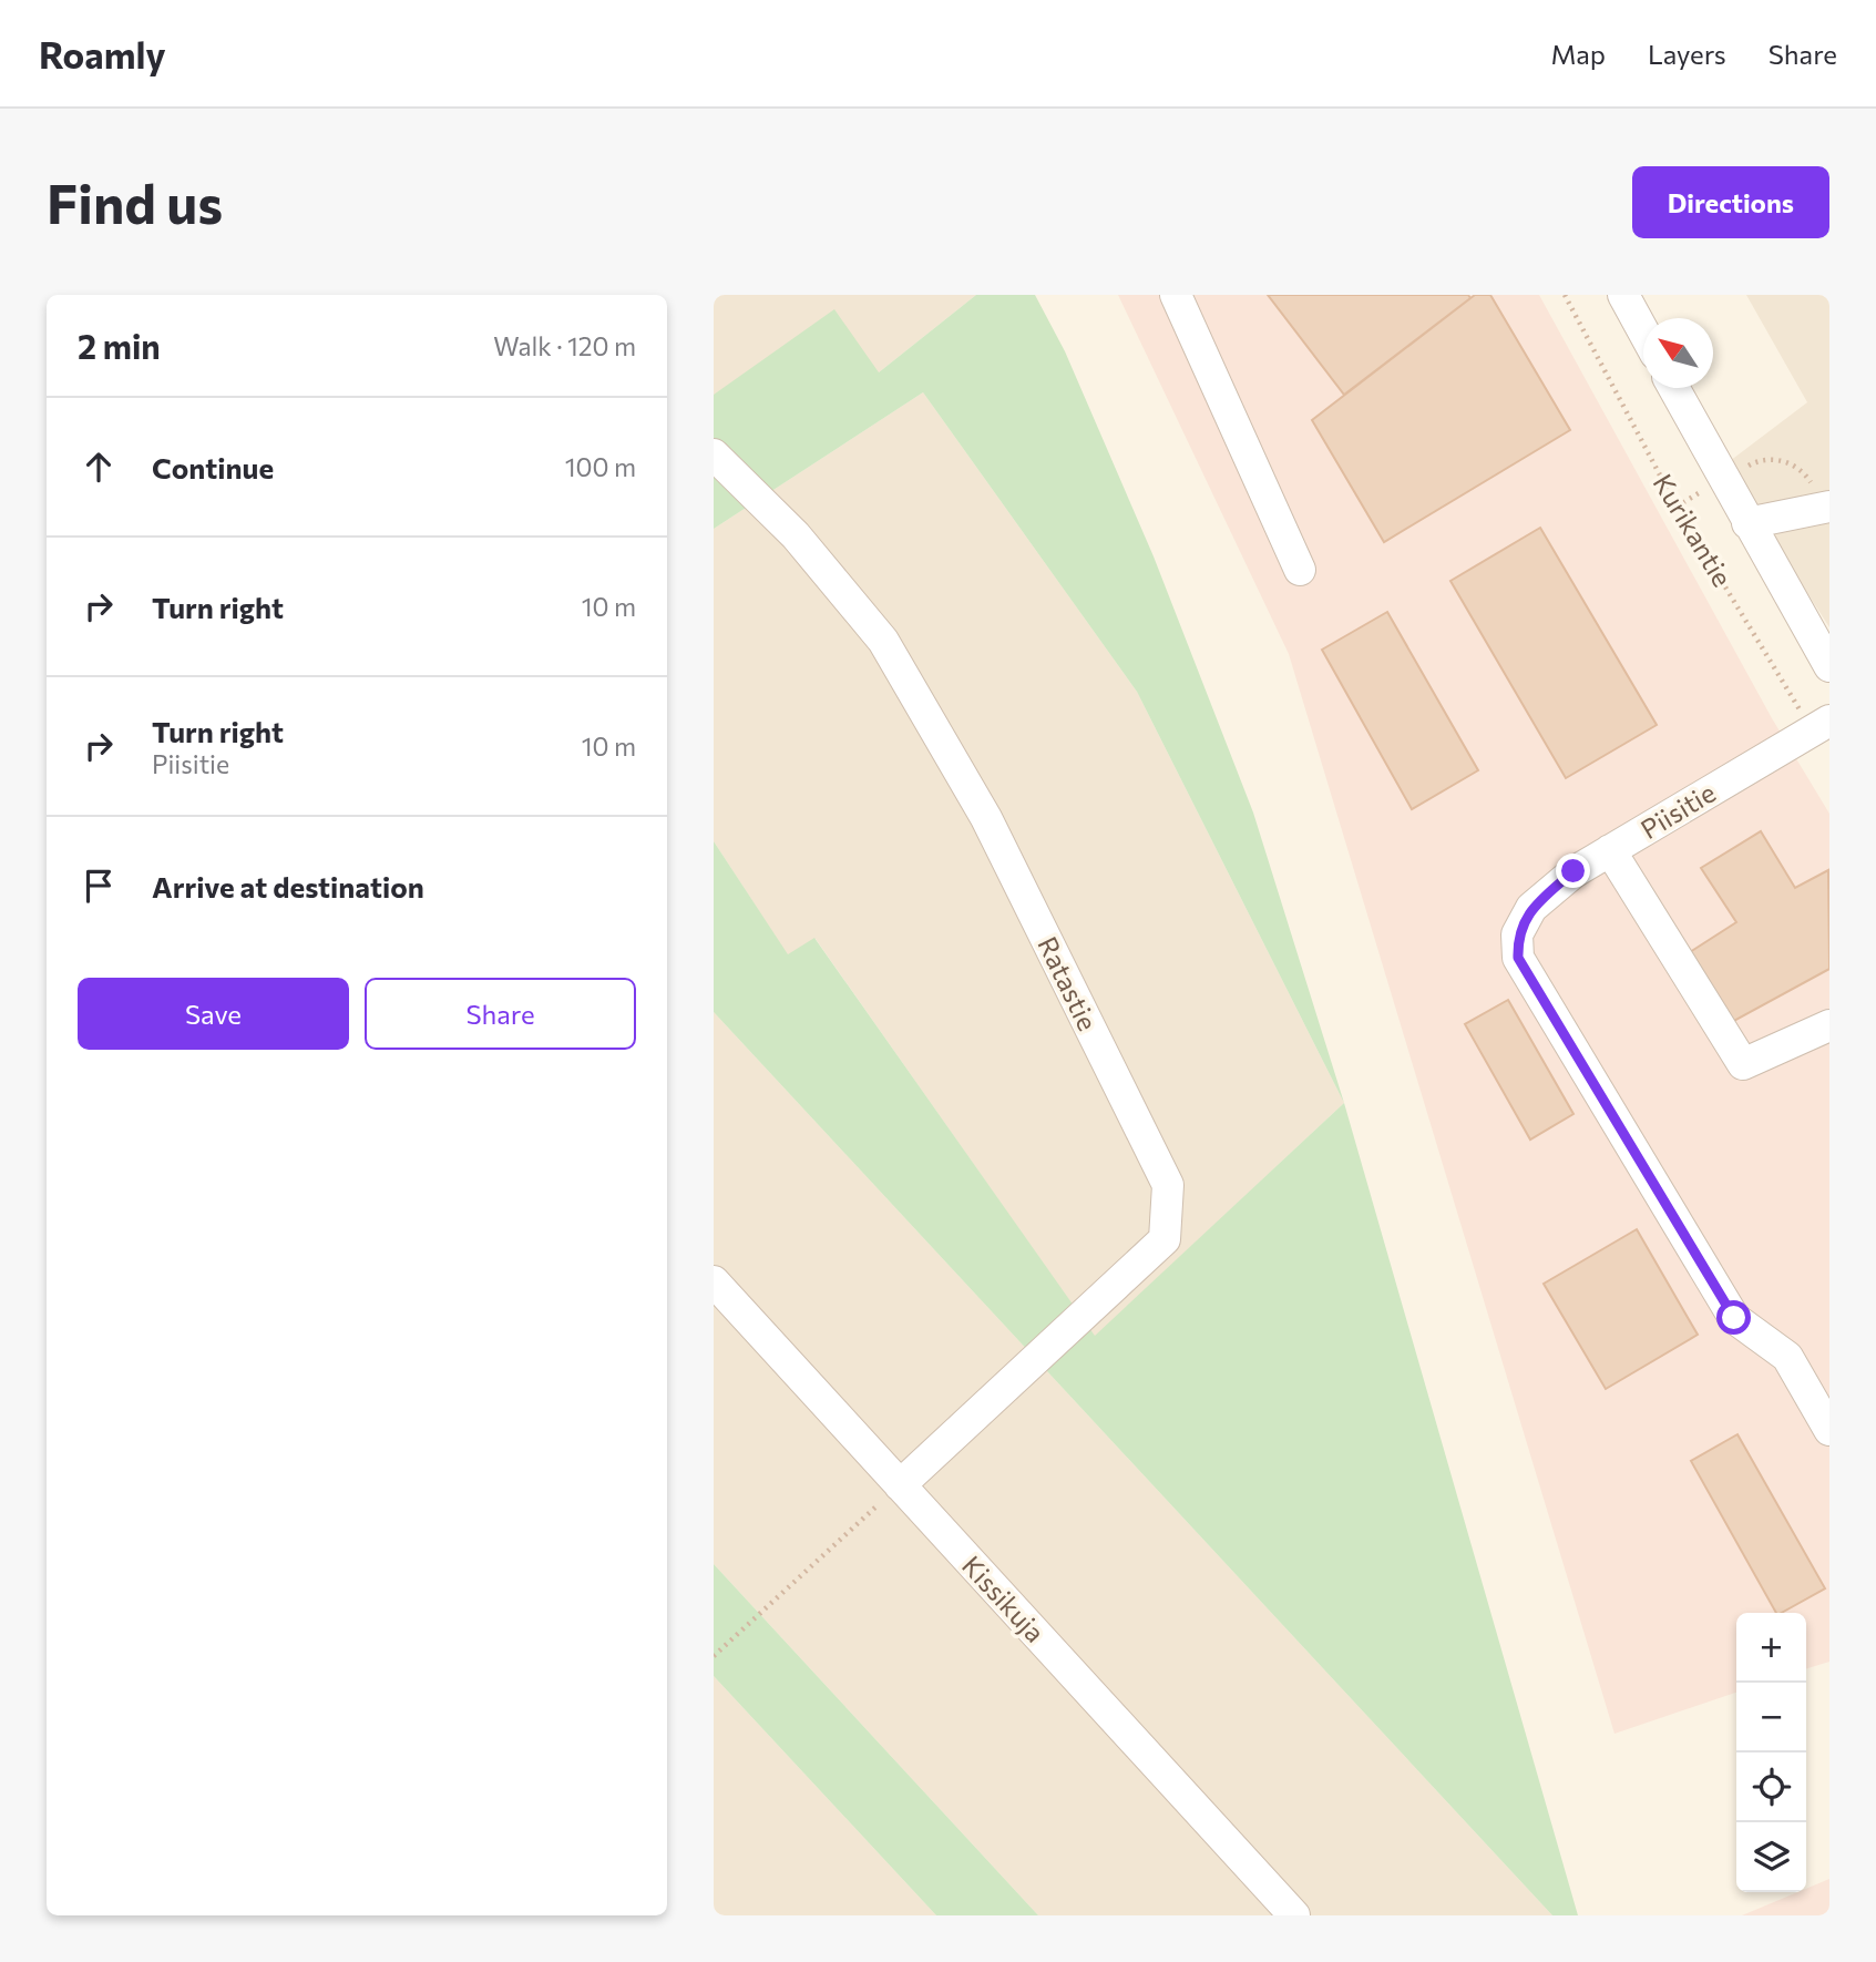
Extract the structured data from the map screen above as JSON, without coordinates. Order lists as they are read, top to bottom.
{
  "streets": {
    "street": [
      "Kurikantie",
      "Piisitie",
      "Ratastie",
      "Kissikuja"
    ]
  },
  "crossings": [
    ["Kurikantie", "Piisitie"],
    ["Ratastie", "Kissikuja"]
  ],
  "north": "top left",
  "page": {
    "header": "Roamly",
    "nav": ["Map", "Layers", "Share"],
    "buttons": [
      "Directions",
      ["Save", "Share"]
    ],
    "title": "Find us",
    "heading": ["2 min", "Walk · 120 m"],
    "list": [
      ["Continue", "100 m"],
      ["Turn right", "10 m"],
      ["Turn right", "Piisitie", "10 m"],
      "Arrive at destination"
    ],
    "map_buttons": ["+", "−"]
  }
}
